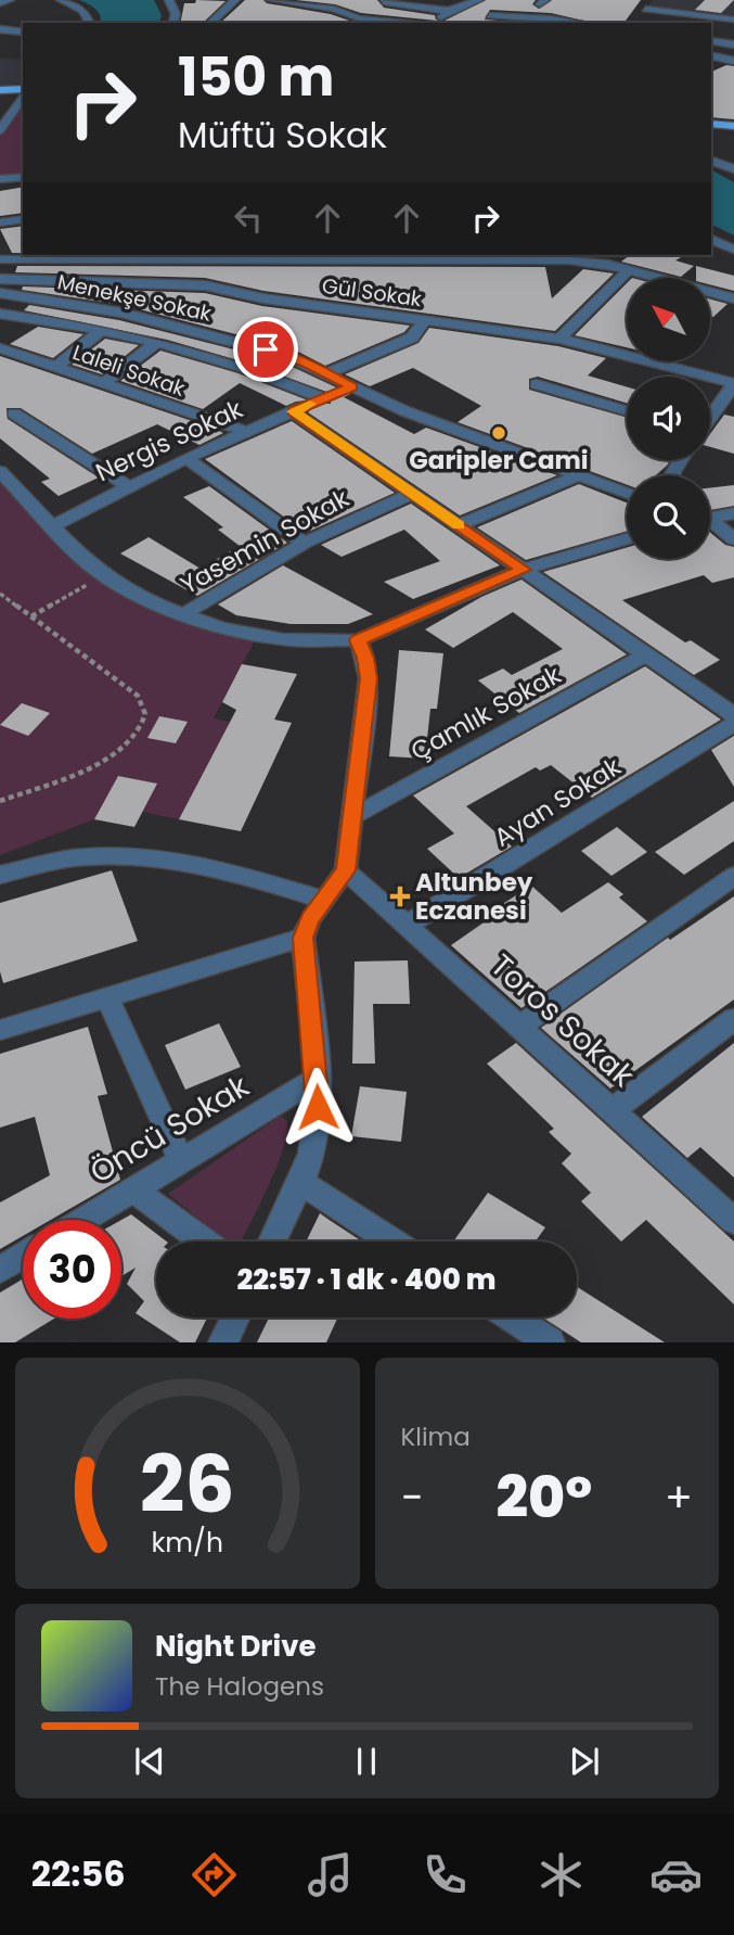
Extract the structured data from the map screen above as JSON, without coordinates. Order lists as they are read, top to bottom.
{
  "streets": {
    "street": [
      "Gül Sokak",
      "Menekşe Sokak",
      "Laleli Sokak",
      "Nergis Sokak",
      "Yasemin Sokak",
      "Çamlık Sokak",
      "Ayan Sokak",
      "Toros Sokak",
      "Öncü Sokak"
    ]
  },
  "crossings": [
    ["Menekşe Sokak", "Nergis Sokak"],
    ["Laleli Sokak", "Nergis Sokak"],
    ["Ayan Sokak", "Toros Sokak"]
  ],
  "places": {
    "other": ["Garipler Cami"],
    "health": ["Altunbey Eczanesi"]
  },
  "north": "top left",
  "page": {
    "turn": ["150 m", "Müftü Sokak"],
    "limit": "30",
    "trip": "22:57 · 1 dk · 400 m",
    "tile": "Klima",
    "heat": ["−", "20°", "+"],
    "song": ["Night Drive", "The Halogens"],
    "tabs": "22:56",
    "gauge": ["26", "km/h"]
  }
}
